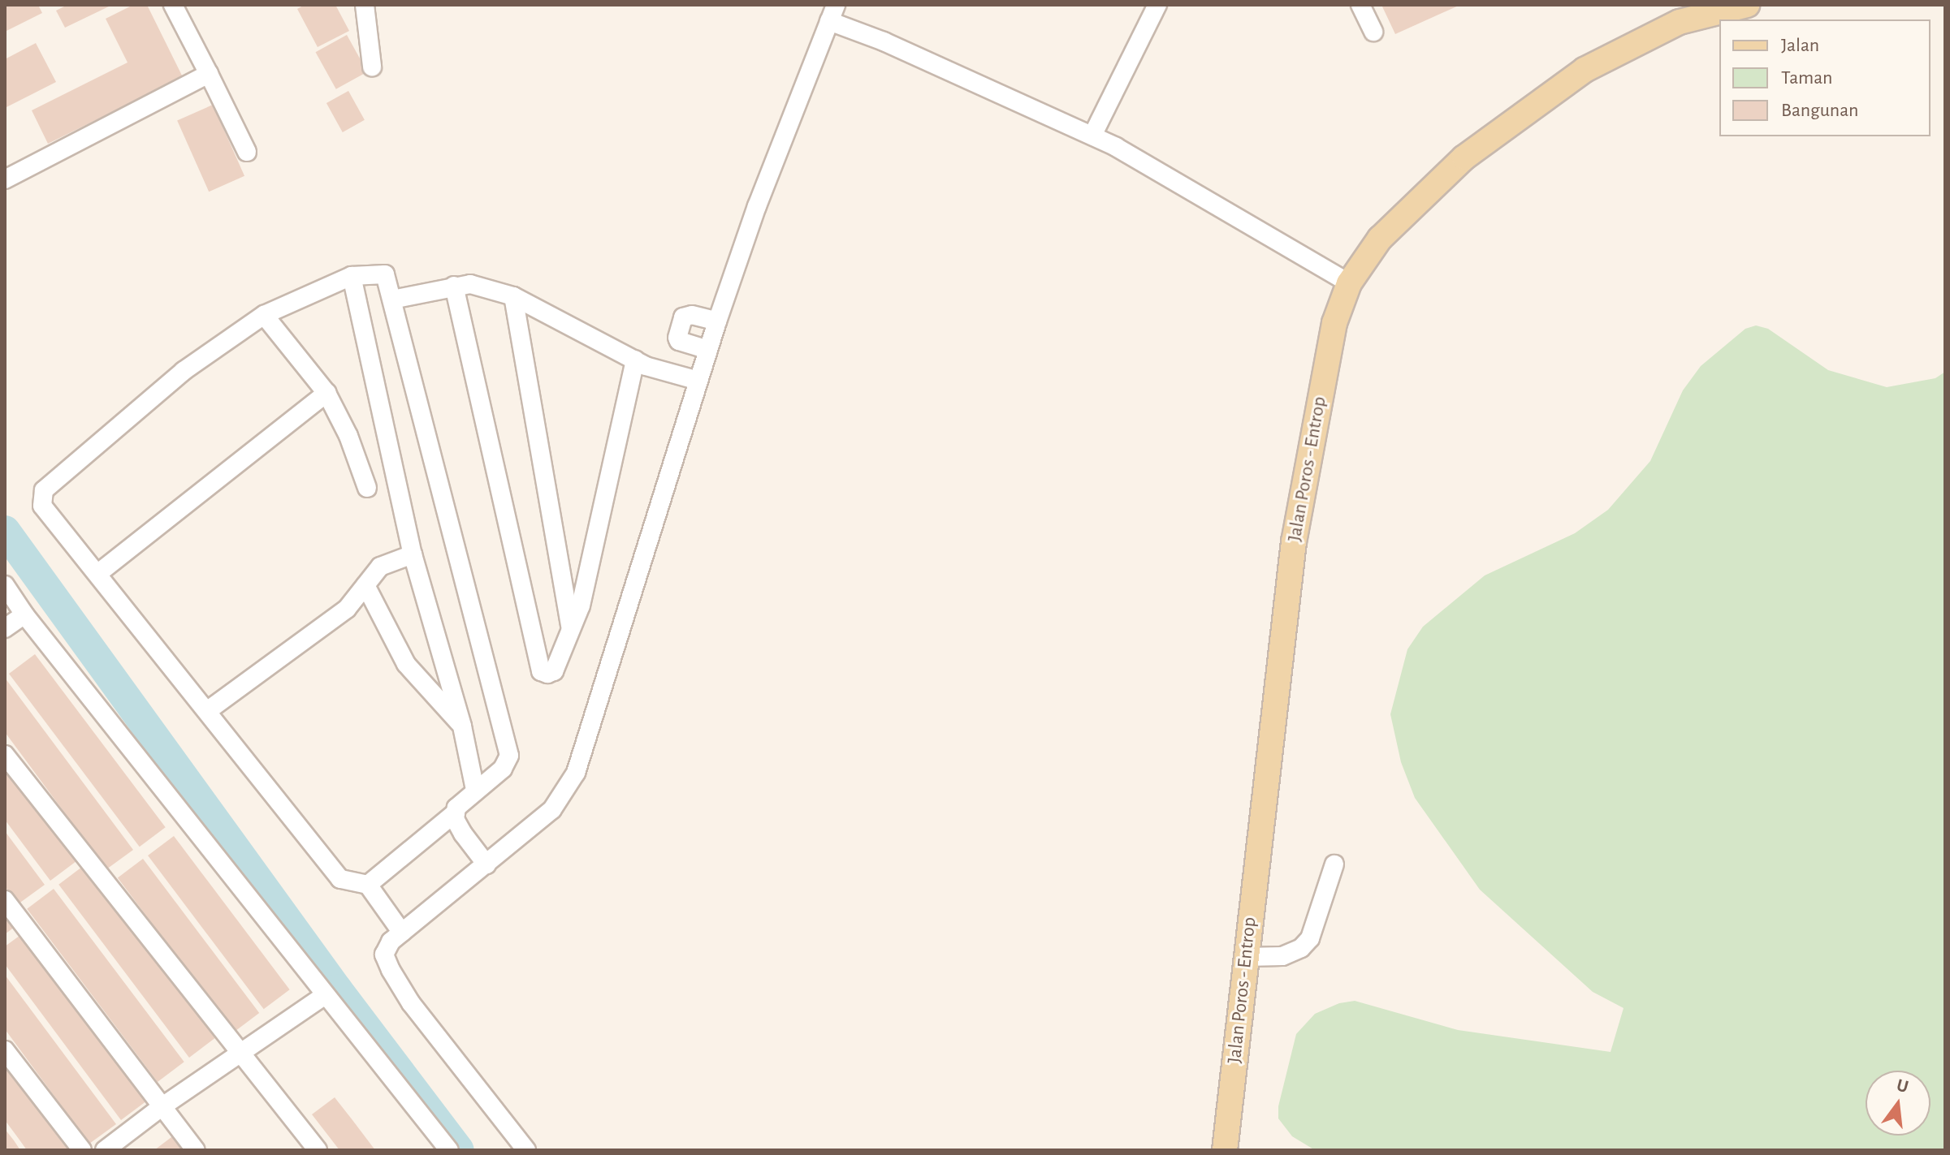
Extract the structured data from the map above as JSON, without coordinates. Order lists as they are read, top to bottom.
{
  "streets": {
    "main road": ["Jalan Poros - Entrop"]
  },
  "legend": ["Jalan", "Taman", "Bangunan"],
  "north": "top"
}
